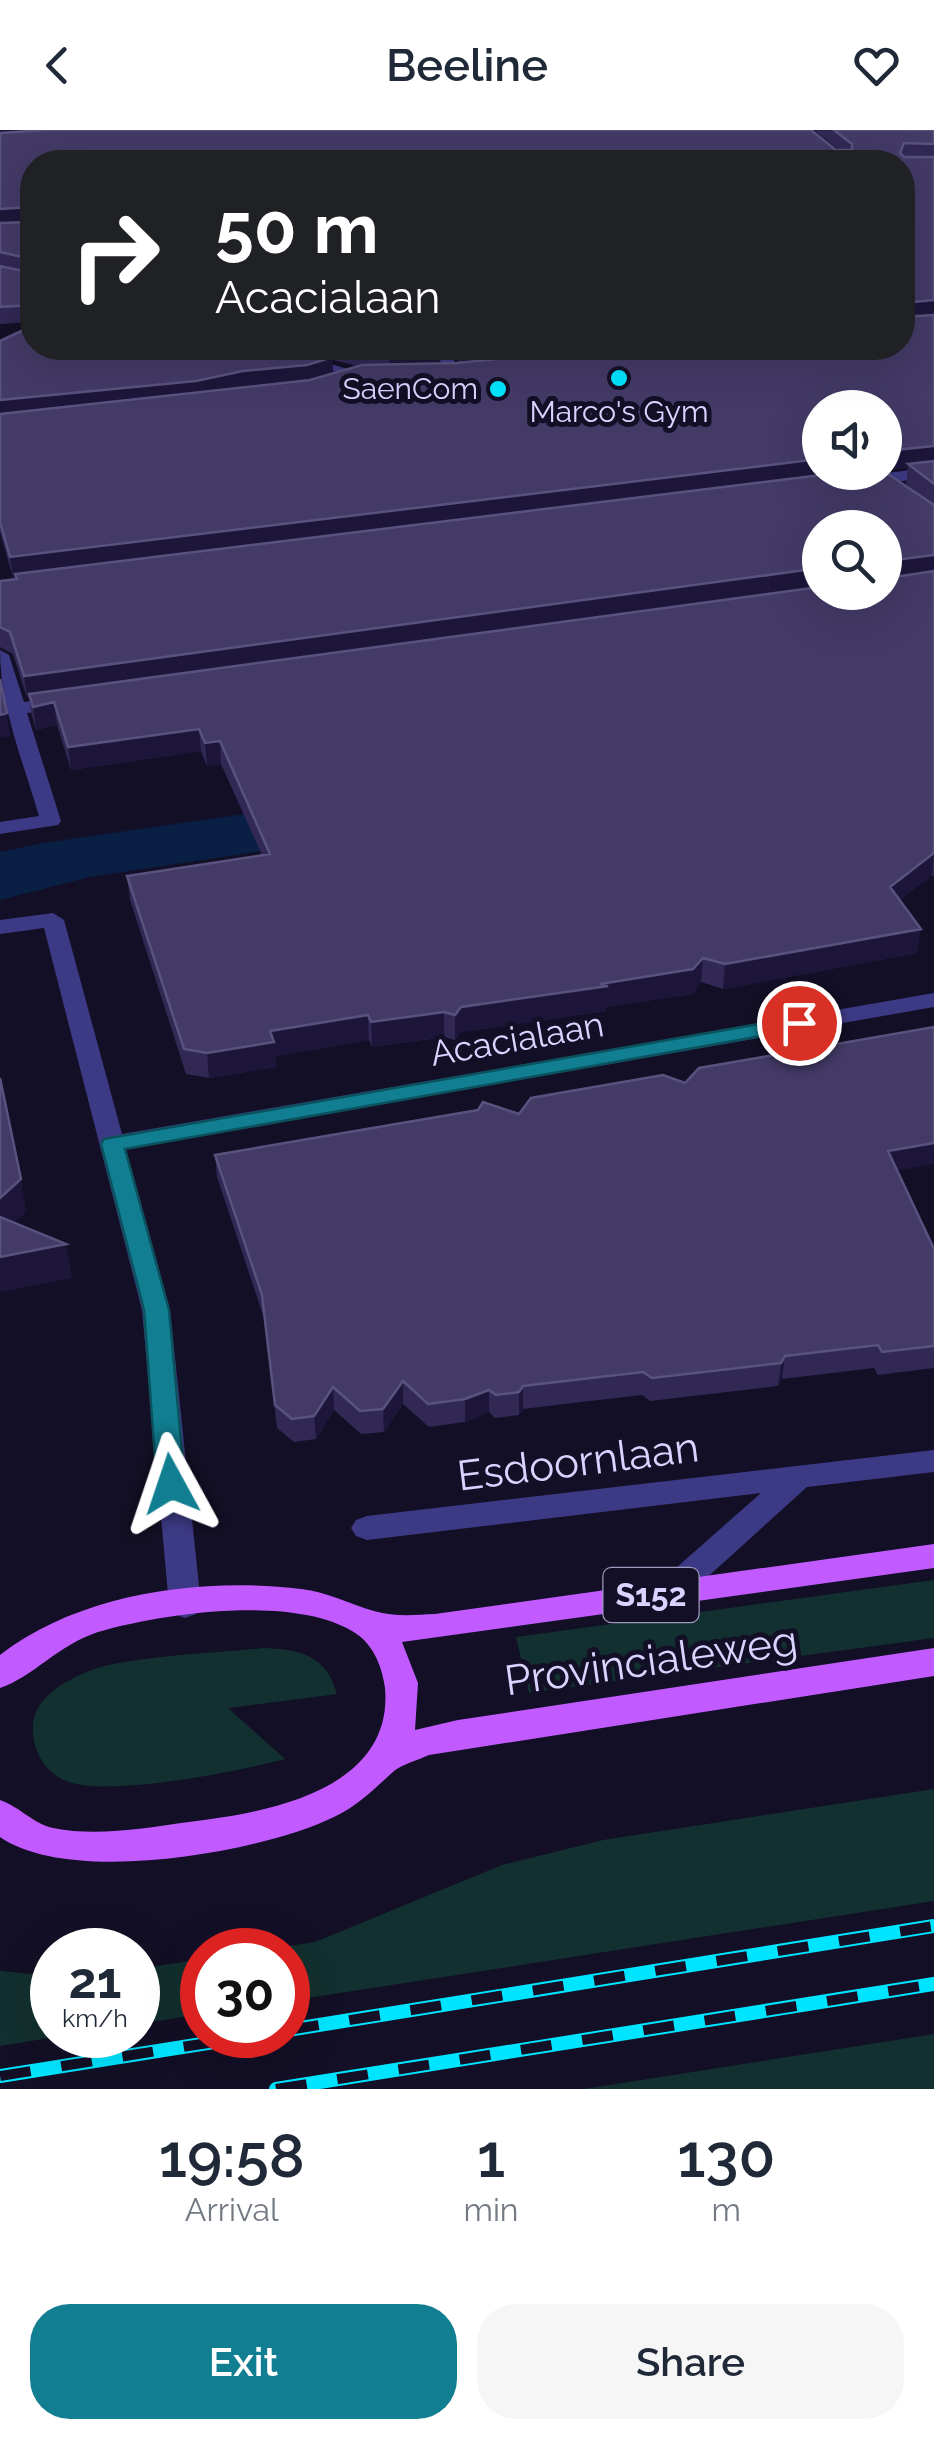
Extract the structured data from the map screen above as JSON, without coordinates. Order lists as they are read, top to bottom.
{
  "streets": {
    "main road": ["S152", "Provincialeweg"],
    "street": ["Acacialaan", "Esdoornlaan"]
  },
  "crossings": [
    ["S152", "Provincialeweg"]
  ],
  "places": ["Marco's Gym", "SaenCom"],
  "page": {
    "header": "Beeline",
    "turn": ["50 m", "Acacialaan"],
    "speed": "21 km/h",
    "limit": "30",
    "eta": [
      "19:58",
      "Arrival",
      "1",
      "min",
      "130",
      "m"
    ],
    "buttons": ["Exit", "Share"]
  }
}
